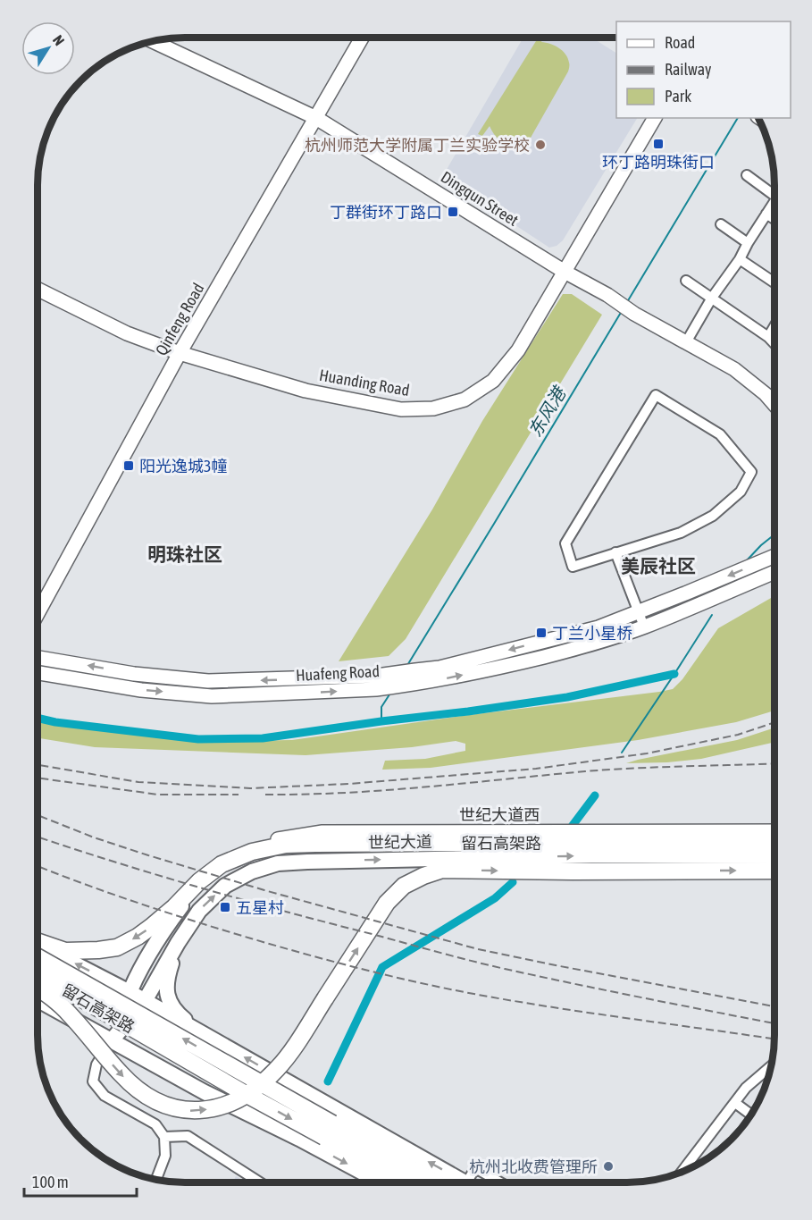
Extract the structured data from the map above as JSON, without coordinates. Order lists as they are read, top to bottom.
{
  "streets": {
    "highway": ["留石高架路"],
    "main road": [
      "Dingqun Street",
      "Qinfeng Road",
      "Huanding Road",
      "Huafeng Road",
      "世纪大道西",
      "世纪大道"
    ]
  },
  "crossings": [
    ["Dingqun Street", "Qinfeng Road"],
    ["Dingqun Street", "Huanding Road"],
    ["Qinfeng Road", "Huanding Road"],
    ["世纪大道西", "留石高架路"]
  ],
  "one_way": ["世纪大道"],
  "districts": ["明珠社区", "美辰社区"],
  "water": ["东风港"],
  "places": {
    "transit": [
      "环丁路明珠街口",
      "丁群街环丁路口",
      "阳光逸城3幢",
      "丁兰小星桥",
      "五星村"
    ],
    "other": ["杭州师范大学附属丁兰实验学校", "杭州北收费管理所"]
  },
  "legend": ["Road", "Railway", "Park"],
  "scale_bar": "100 m",
  "north": "top right"
}
